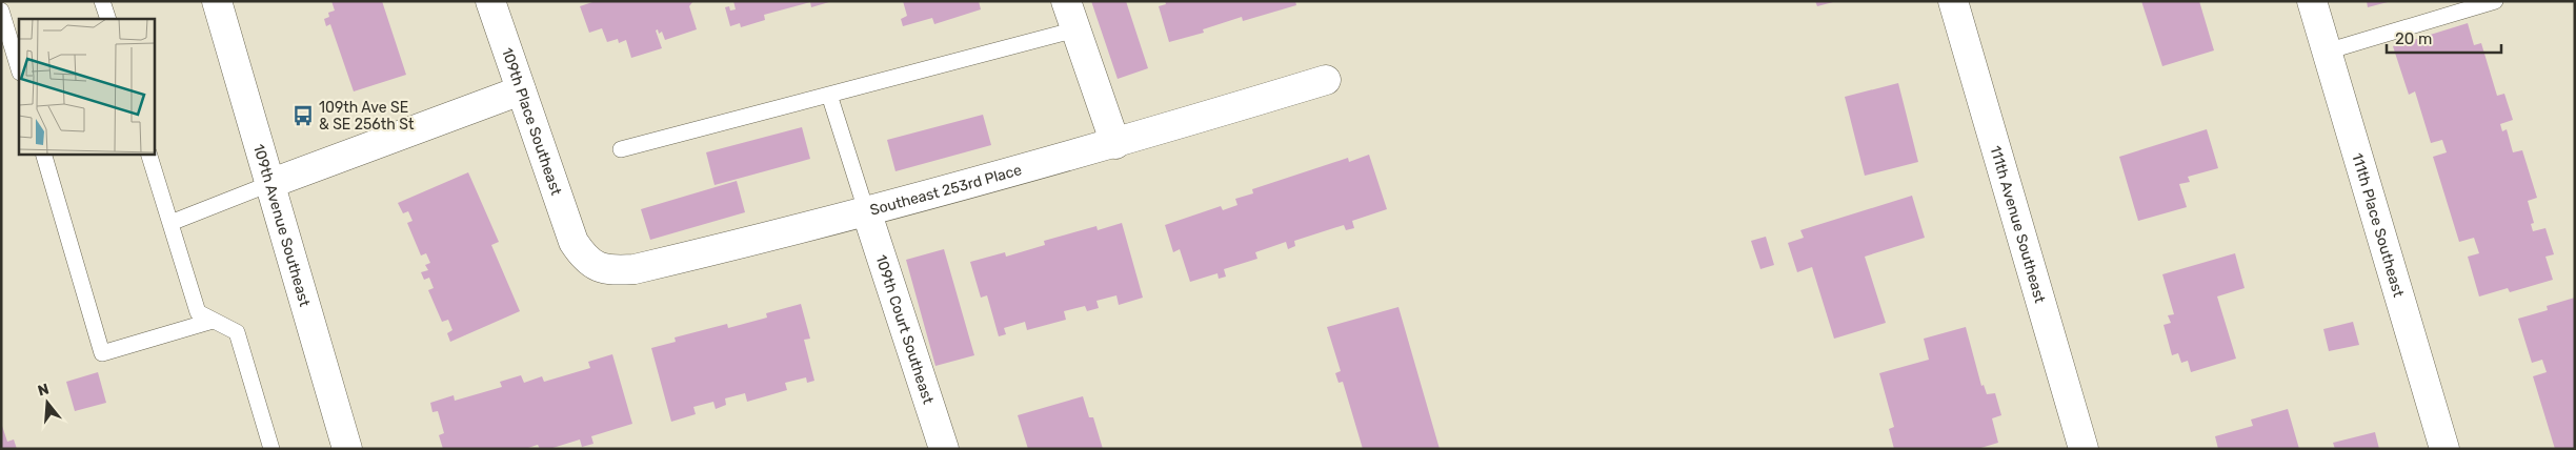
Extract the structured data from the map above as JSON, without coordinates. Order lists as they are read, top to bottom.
{
  "streets": {
    "street": [
      "109th Place Southeast",
      "Southeast 253rd Place",
      "109th Avenue Southeast",
      "111th Avenue Southeast",
      "111th Place Southeast",
      "109th Court Southeast"
    ]
  },
  "crossings": [
    ["109th Place Southeast", "Southeast 253rd Place"],
    ["Southeast 253rd Place", "109th Court Southeast"]
  ],
  "places": {
    "bus stop": ["109th Ave SE & SE 256th St"]
  },
  "scale_bar": "20 m",
  "north": "top"
}
